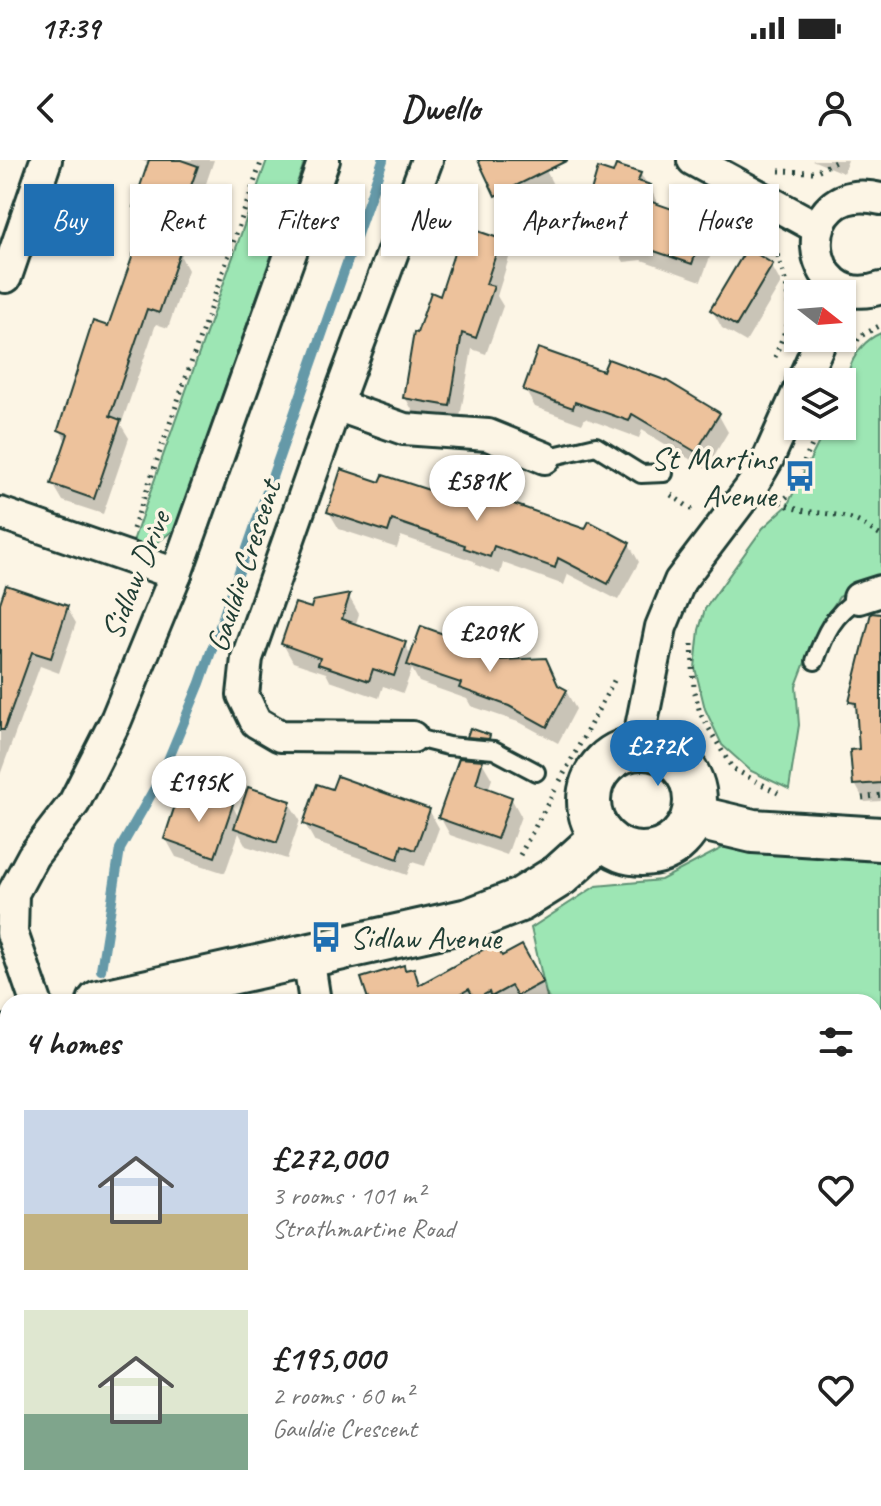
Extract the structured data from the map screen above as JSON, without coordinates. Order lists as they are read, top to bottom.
{
  "streets": {
    "street": ["Gauldie Crescent", "Sidlaw Drive"]
  },
  "places": {
    "bus stop": ["St Martins Avenue", "Sidlaw Avenue"]
  },
  "north": "right",
  "page": {
    "status": "17:39",
    "header": "Dwello",
    "chip": [
      "Buy",
      "Rent",
      "Filters",
      "New",
      "Apartment",
      "House"
    ],
    "price": [
      "£581K",
      "£209K",
      "£272K",
      "£195K"
    ],
    "heading": "4 homes",
    "list": [
      {
        "name": "£272,000",
        "note": "3 rooms · 101 m² · Strathmartine Road"
      },
      {
        "name": "£195,000",
        "note": "2 rooms · 60 m² · Gauldie Crescent"
      }
    ]
  }
}
